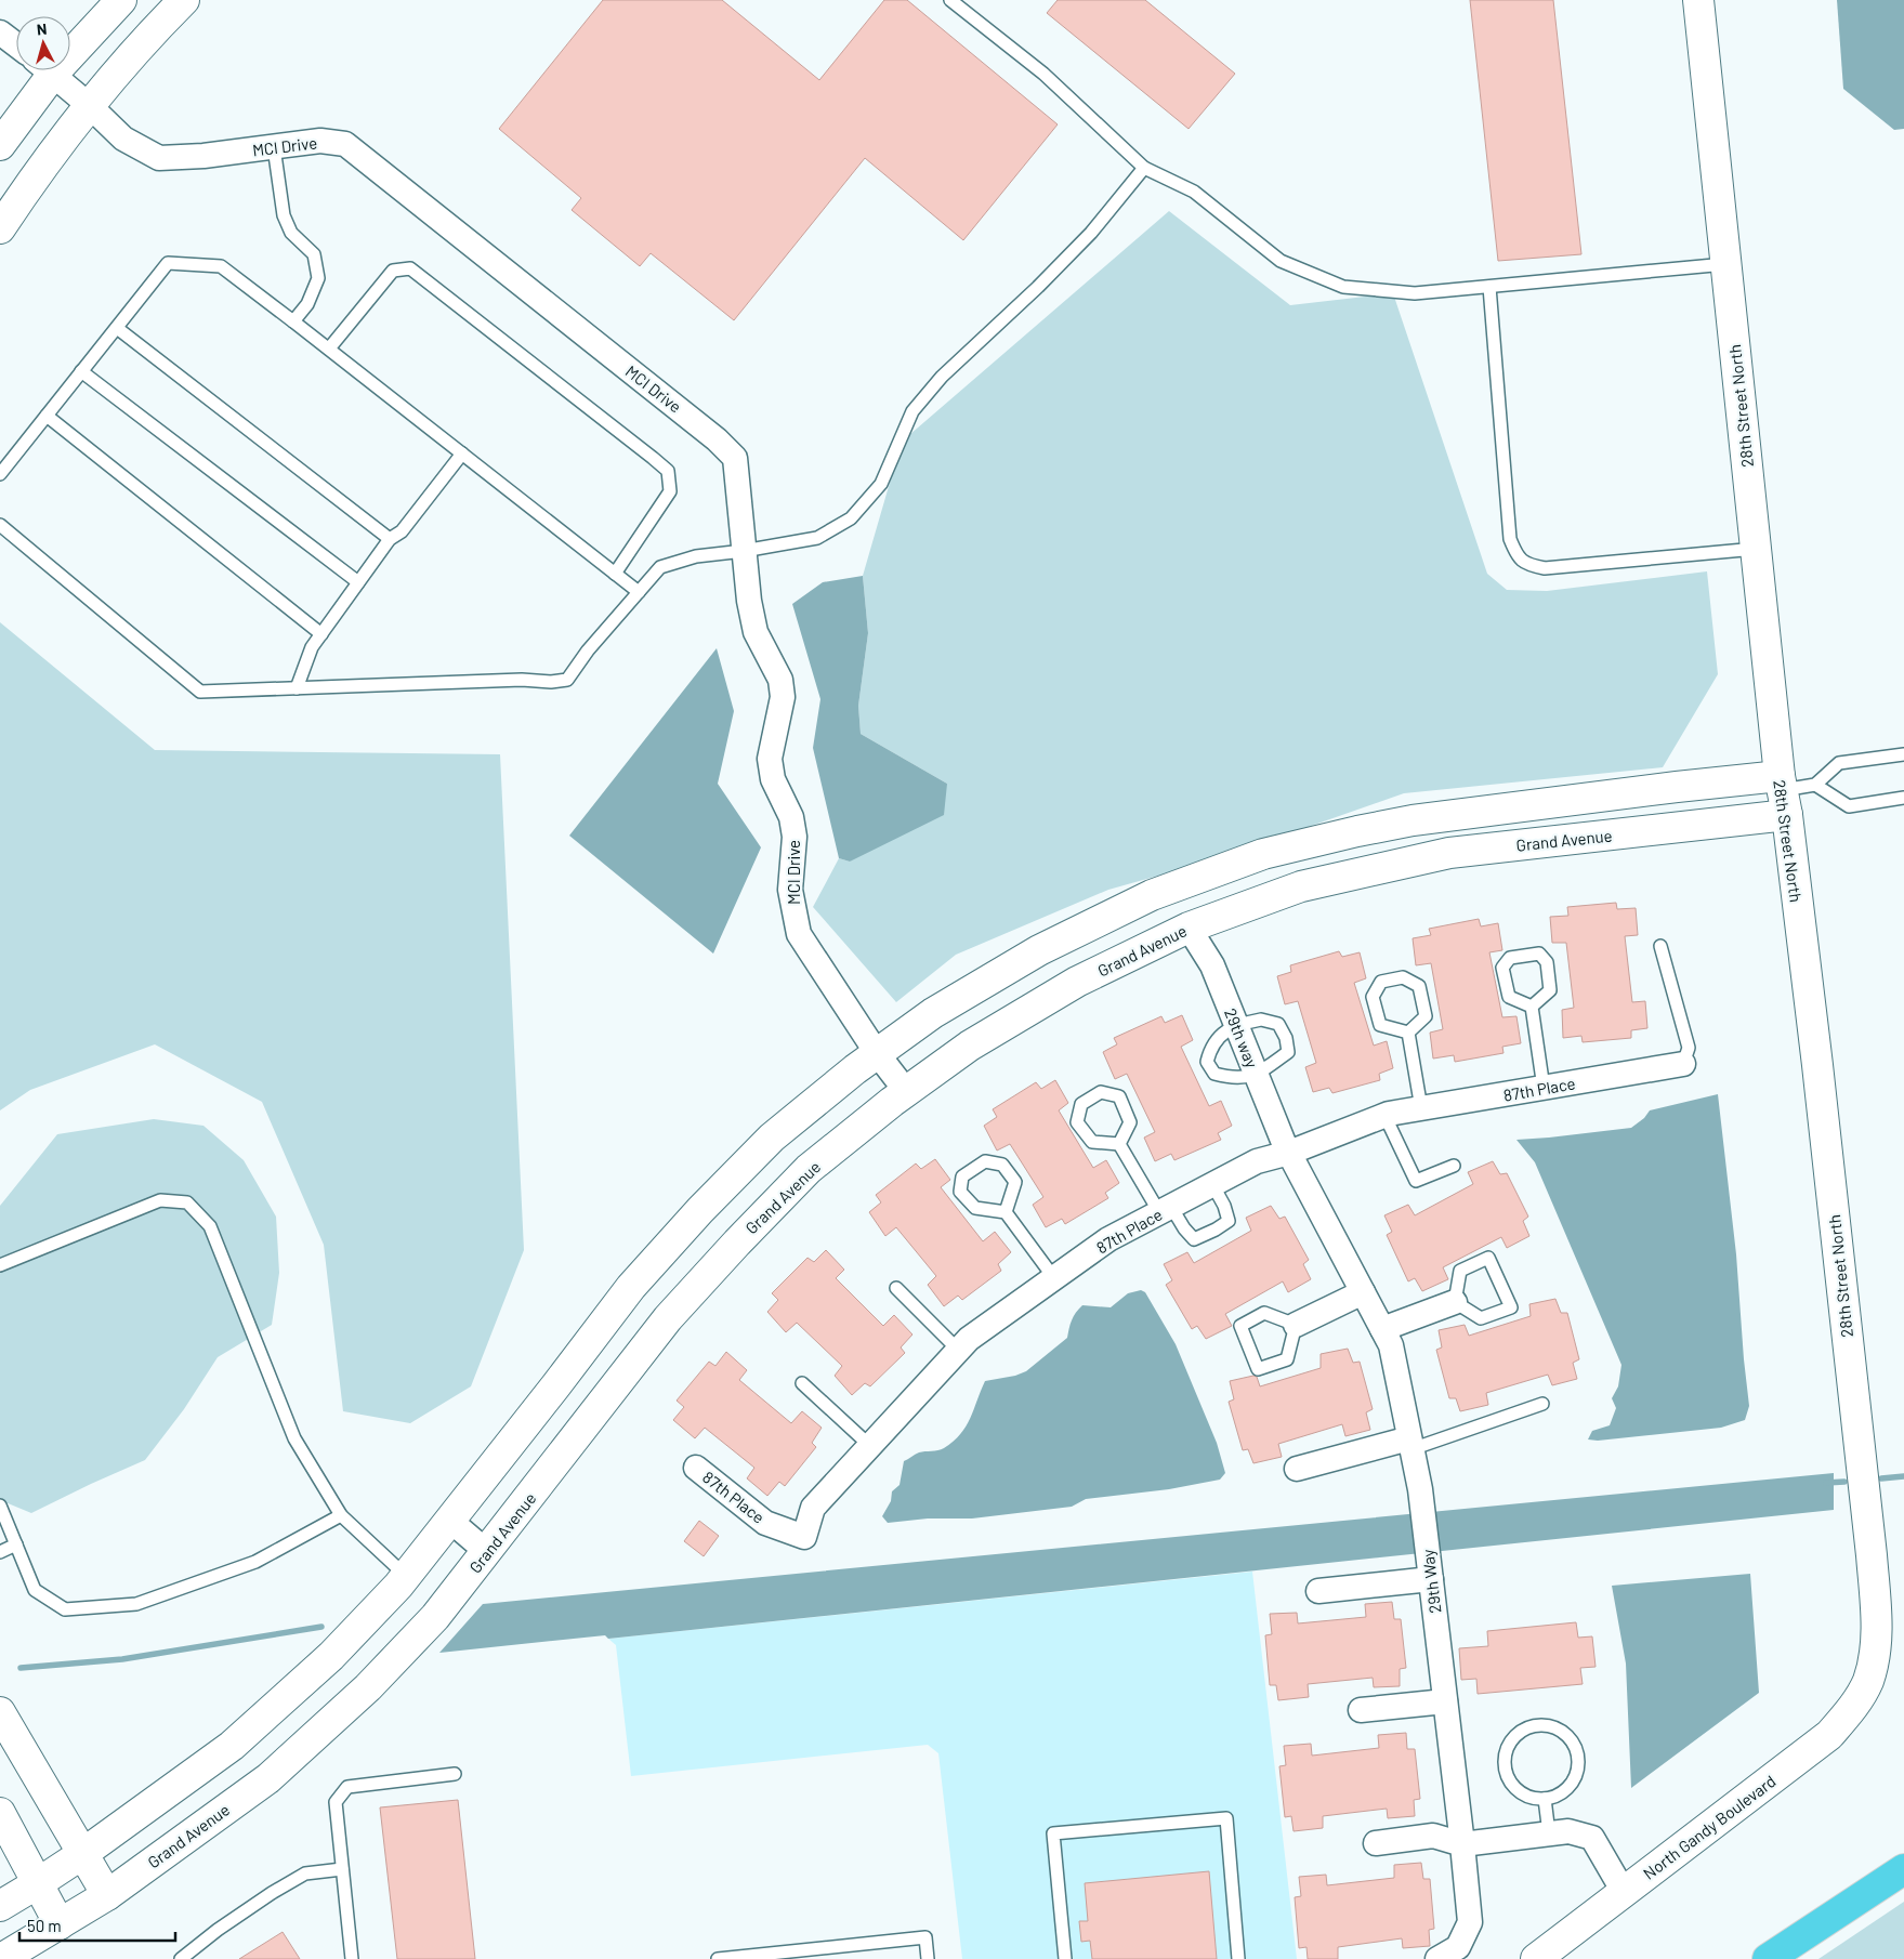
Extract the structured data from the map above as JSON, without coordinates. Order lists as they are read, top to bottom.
{
  "streets": {
    "street": [
      "MCI Drive",
      "28th Street North",
      "Grand Avenue",
      "29th way",
      "87th Place",
      "29th Way",
      "North Gandy Boulevard"
    ]
  },
  "crossings": [
    ["MCI Drive", "Grand Avenue"],
    ["28th Street North", "Grand Avenue"],
    ["28th Street North", "North Gandy Boulevard"],
    ["Grand Avenue", "29th way"],
    ["29th way", "87th Place"],
    ["29th way", "29th Way"],
    ["87th Place", "29th Way"]
  ],
  "scale_bar": "50 m",
  "north": "top"
}
